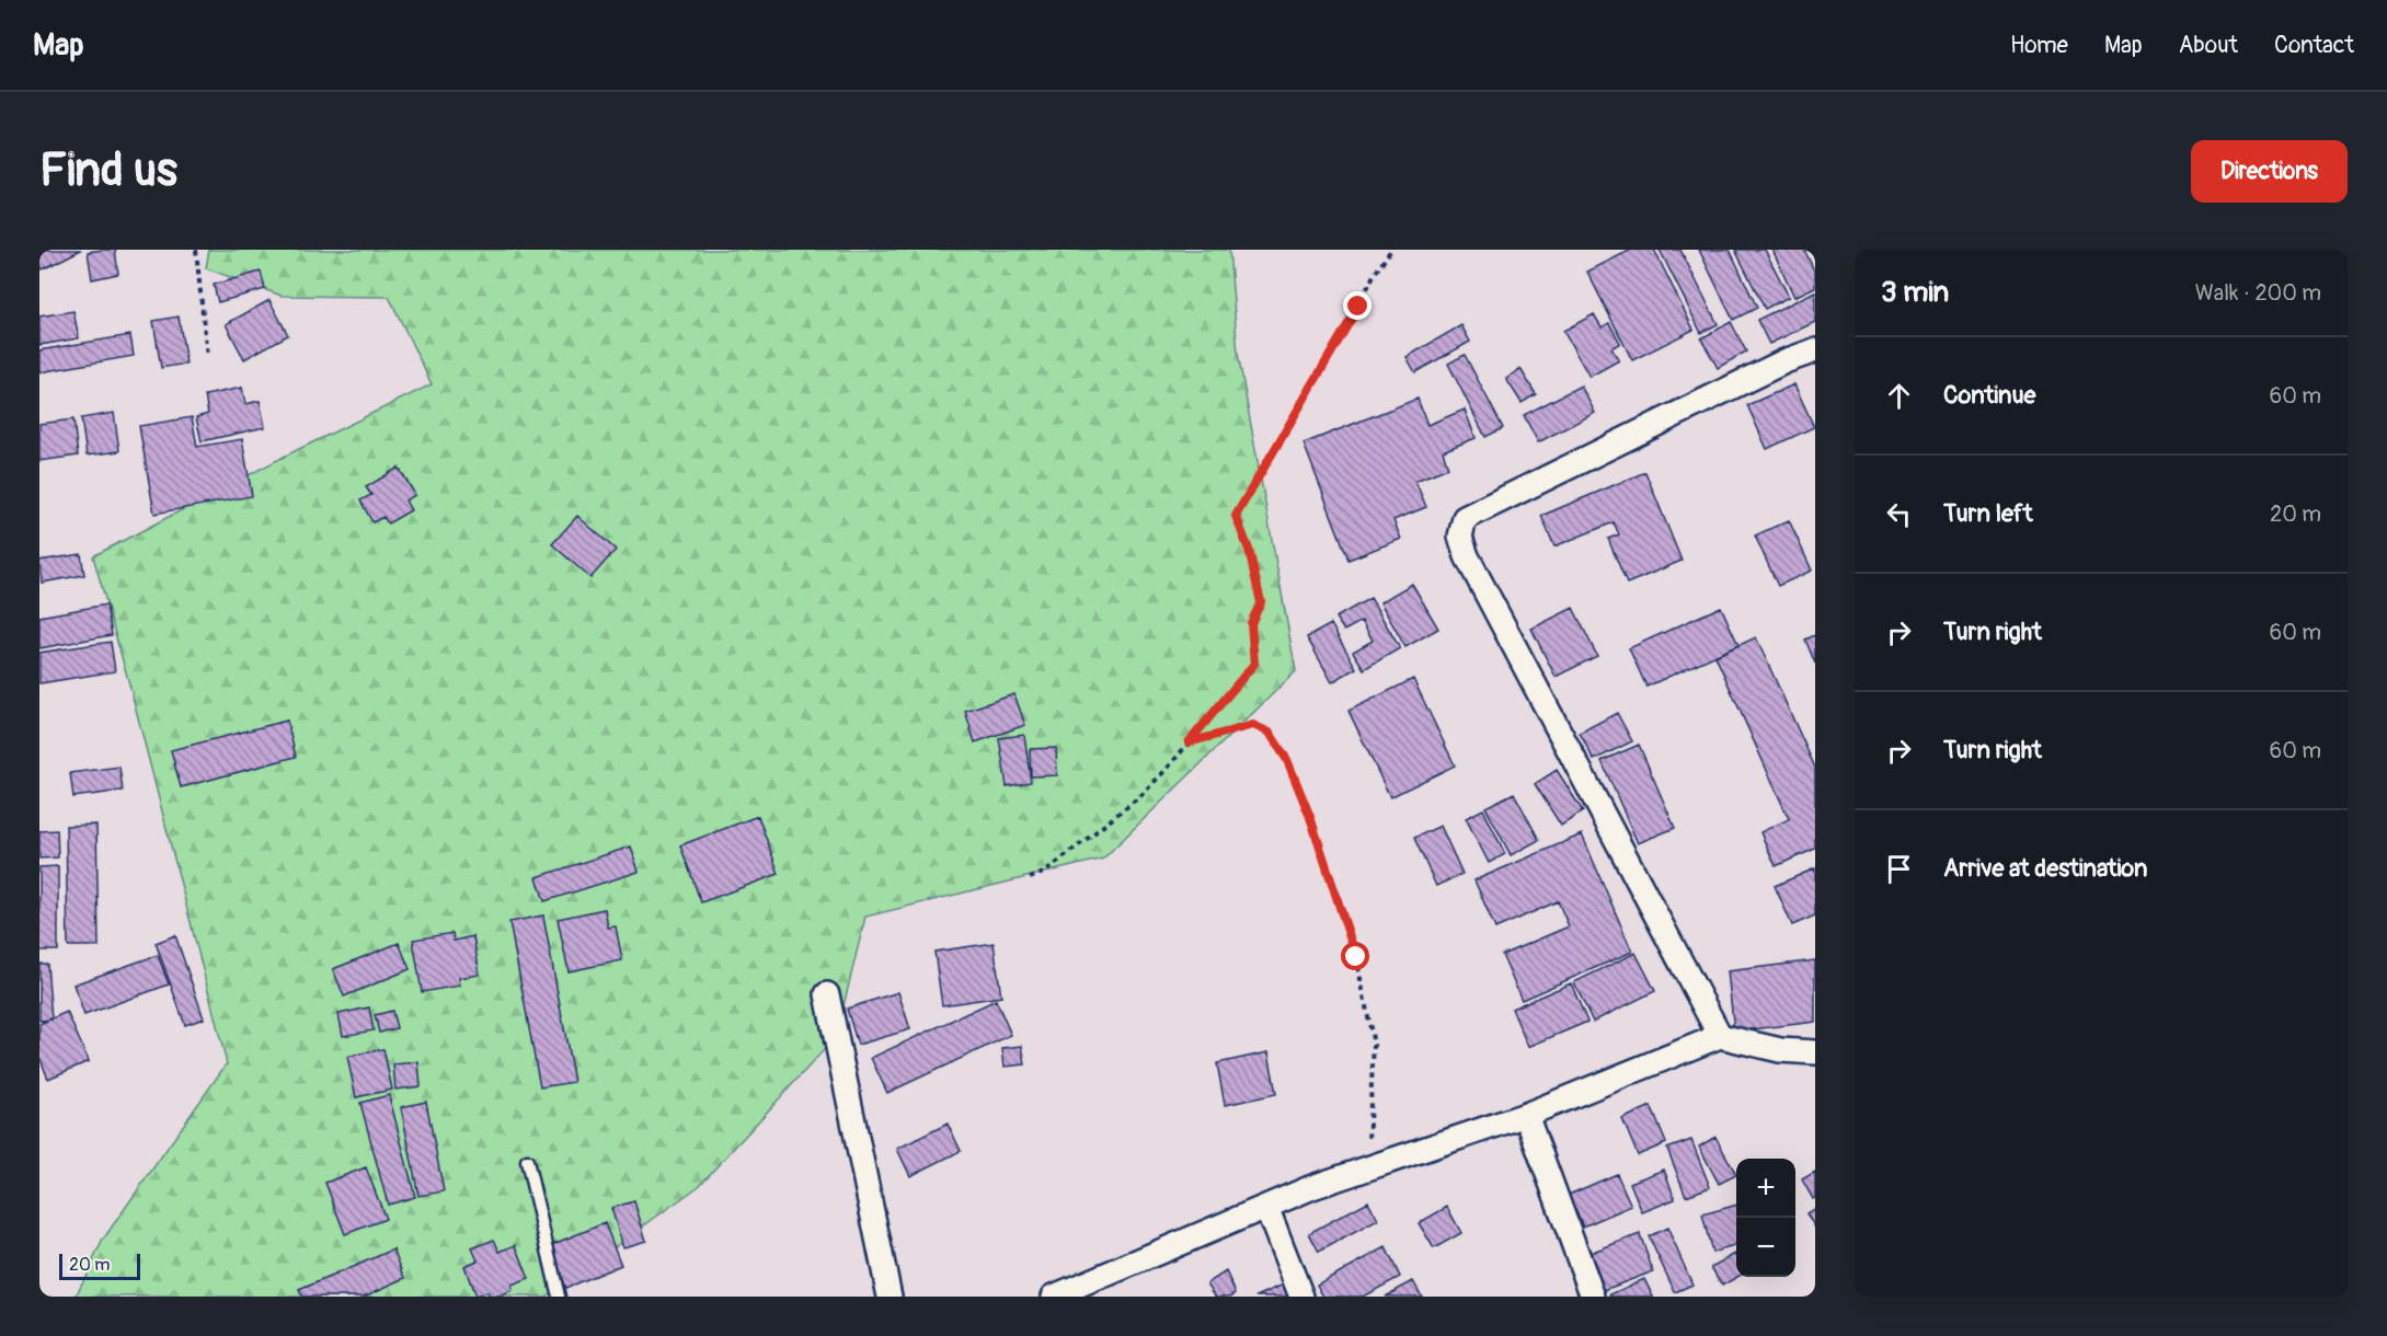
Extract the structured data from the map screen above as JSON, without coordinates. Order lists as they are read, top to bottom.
{
  "scale_bar": "20 m",
  "page": {
    "header": "Map",
    "nav": [
      "Home",
      "Map",
      "About",
      "Contact"
    ],
    "buttons": "Directions",
    "title": "Find us",
    "heading": ["3 min", "Walk · 200 m"],
    "list": [
      ["Continue", "60 m"],
      ["Turn left", "20 m"],
      ["Turn right", "60 m"],
      ["Turn right", "60 m"],
      "Arrive at destination"
    ],
    "map_buttons": ["+", "−"],
    "scale": "20 m"
  }
}
